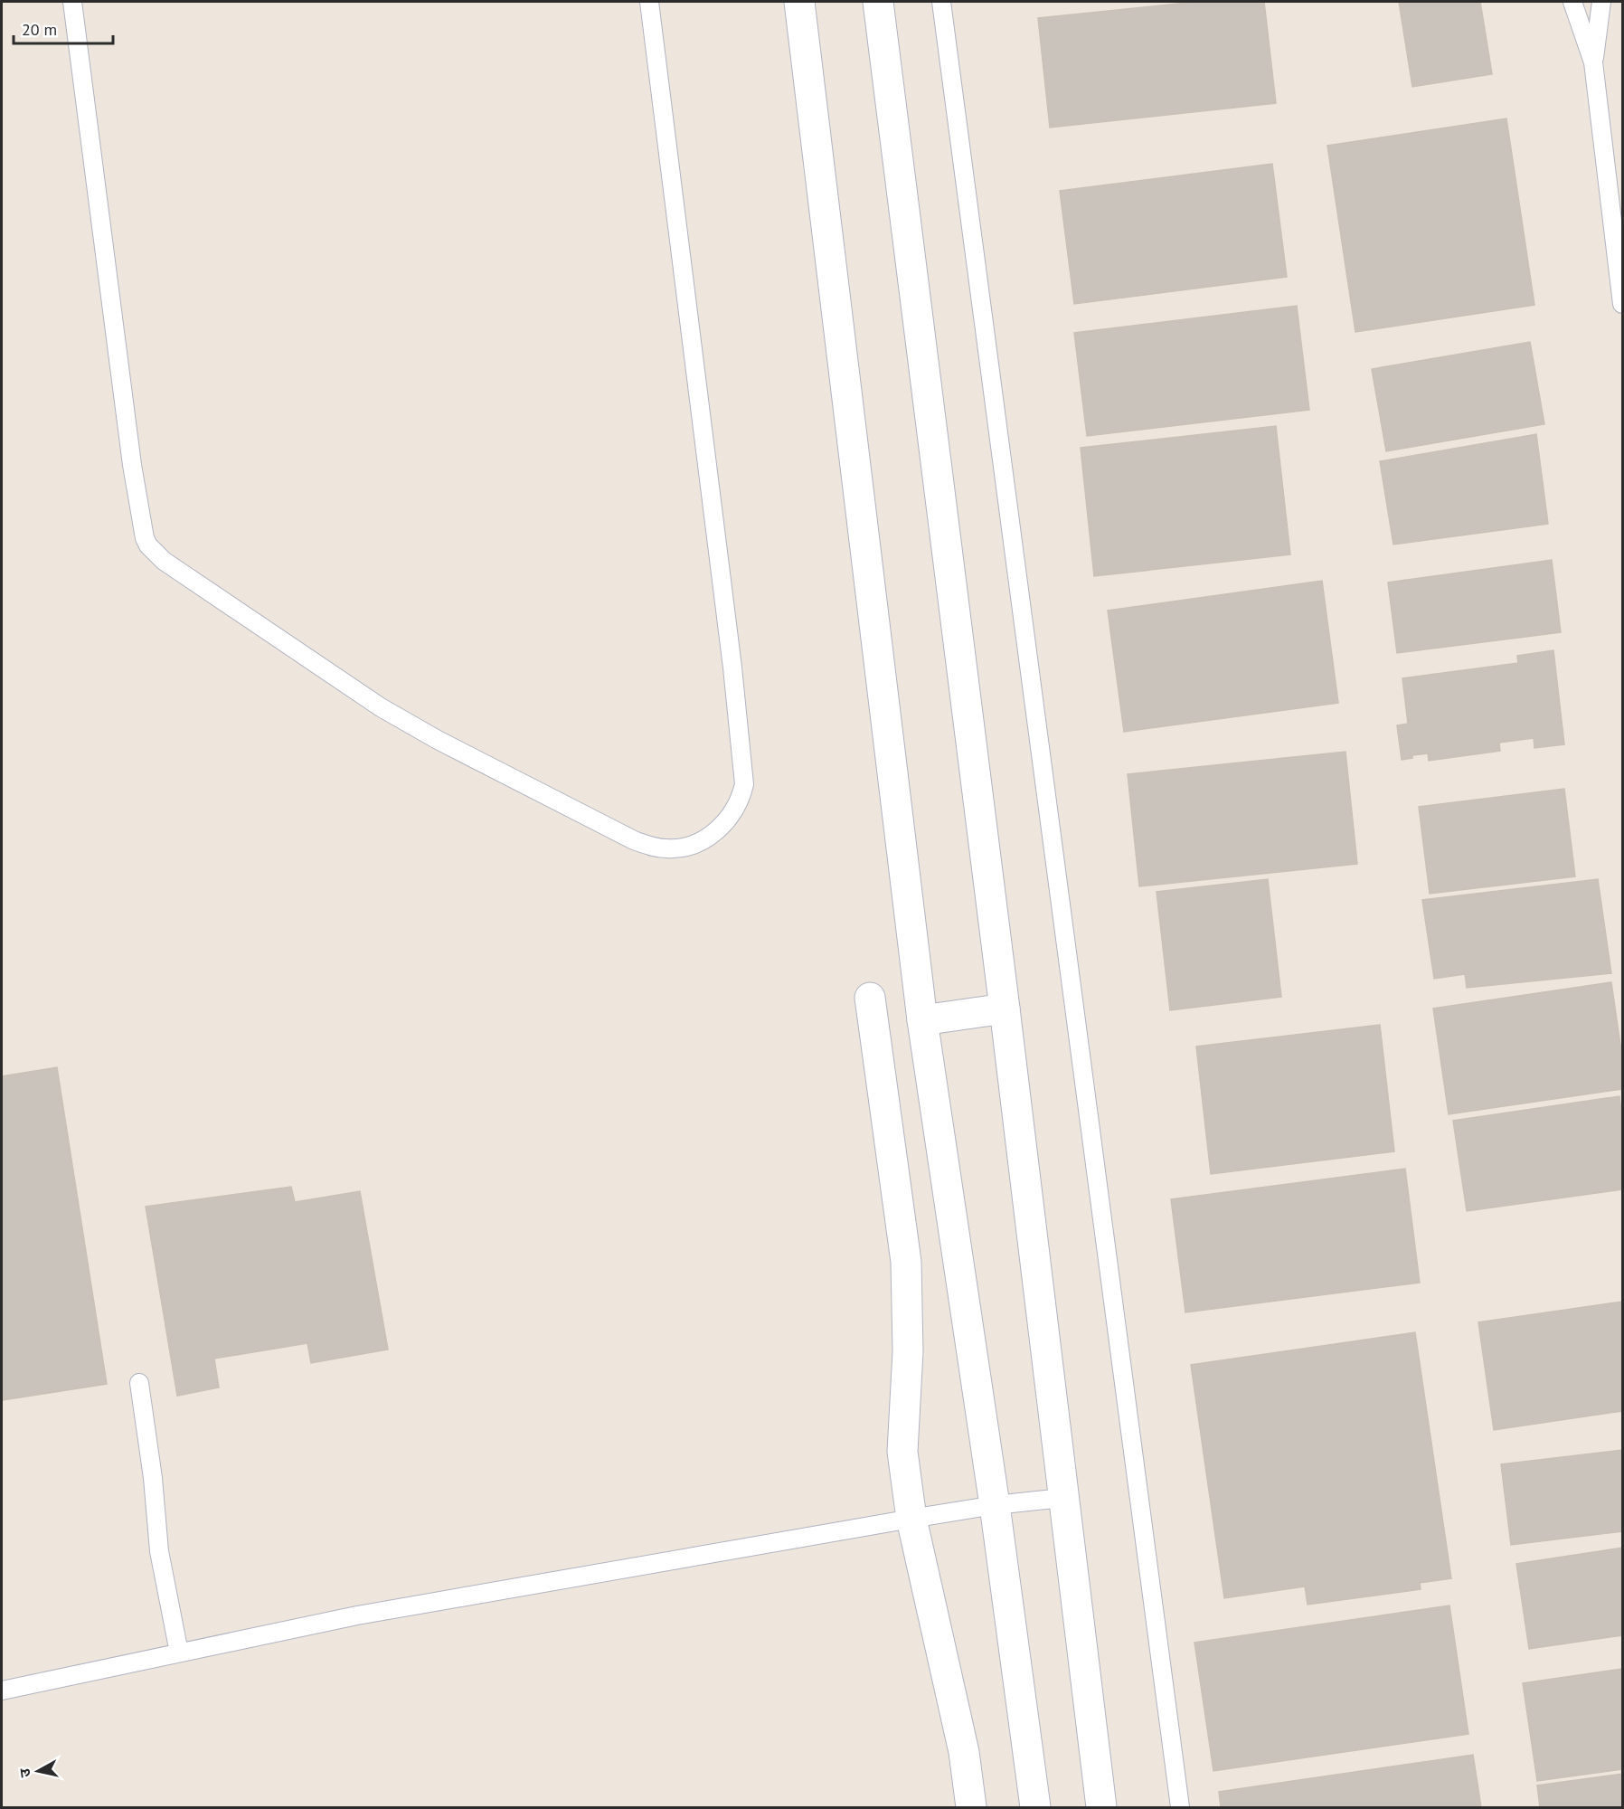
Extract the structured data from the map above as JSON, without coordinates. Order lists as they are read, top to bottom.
{
  "scale_bar": "20 m",
  "north": "left"
}
